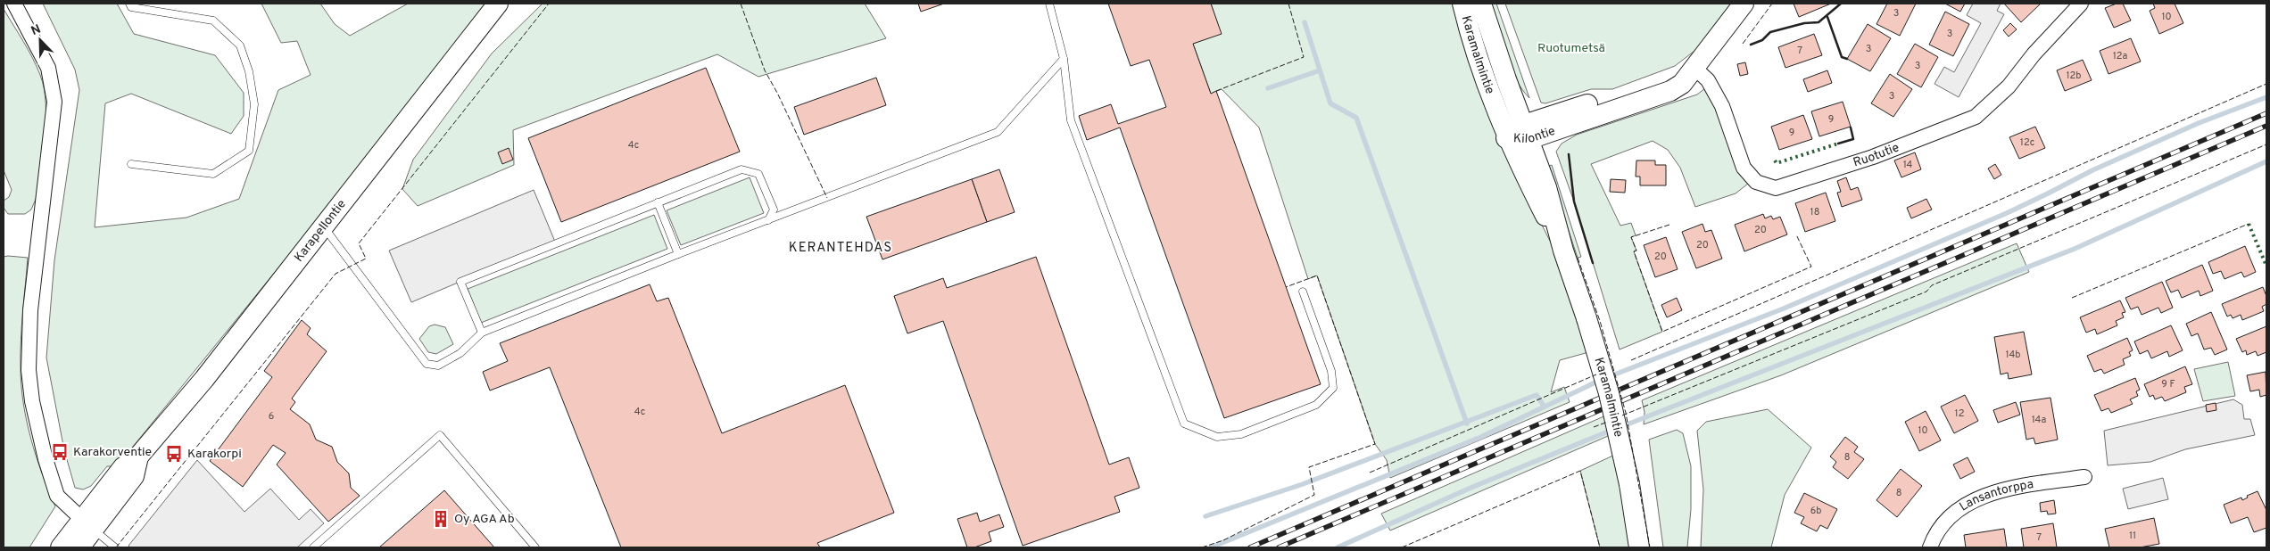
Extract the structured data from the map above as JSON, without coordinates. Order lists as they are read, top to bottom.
{
  "streets": {
    "street": [
      "Karamalmintie",
      "Kilontie",
      "Ruotutie",
      "Karapellontie",
      "Lansantorppa"
    ]
  },
  "crossings": [
    ["Karamalmintie", "Kilontie"],
    ["Kilontie", "Ruotutie"]
  ],
  "districts": ["KERANTEHDAS"],
  "parks": ["Ruotumetsä"],
  "places": {
    "bus stop": ["Karakorventie", "Karakorpi"],
    "building": ["Oy AGA Ab"]
  },
  "house_numbers": [
    "3",
    "10",
    "3",
    "3",
    "7",
    "12a",
    "3",
    "12b",
    "3",
    "9",
    "9",
    "12c",
    "4c",
    "14",
    "18",
    "20",
    "20",
    "20",
    "14b",
    "9 F",
    "4c",
    "12",
    "6",
    "14a",
    "10",
    "8",
    "8",
    "6b",
    "11",
    "7"
  ],
  "north": "top left"
}
